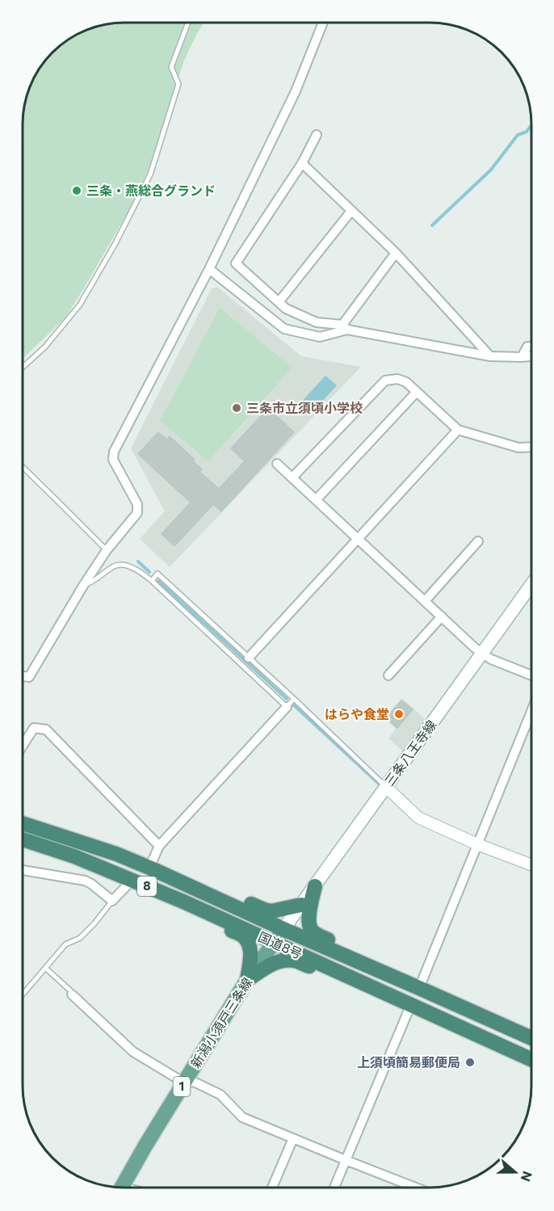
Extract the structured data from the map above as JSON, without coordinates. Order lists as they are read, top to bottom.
{
  "streets": {
    "highway": ["8", "国道8号"],
    "main road": ["三条八王寺線", "新潟小須戸三条線", "1"]
  },
  "crossings": [
    ["三条八王寺線", "国道8号"],
    ["三条八王寺線", "新潟小須戸三条線"],
    ["国道8号", "新潟小須戸三条線"]
  ],
  "places": [
    "三条・燕総合グランド",
    "三条市立須頃小学校",
    "はらや食堂",
    "上須頃簡易郵便局"
  ],
  "north": "right"
}
